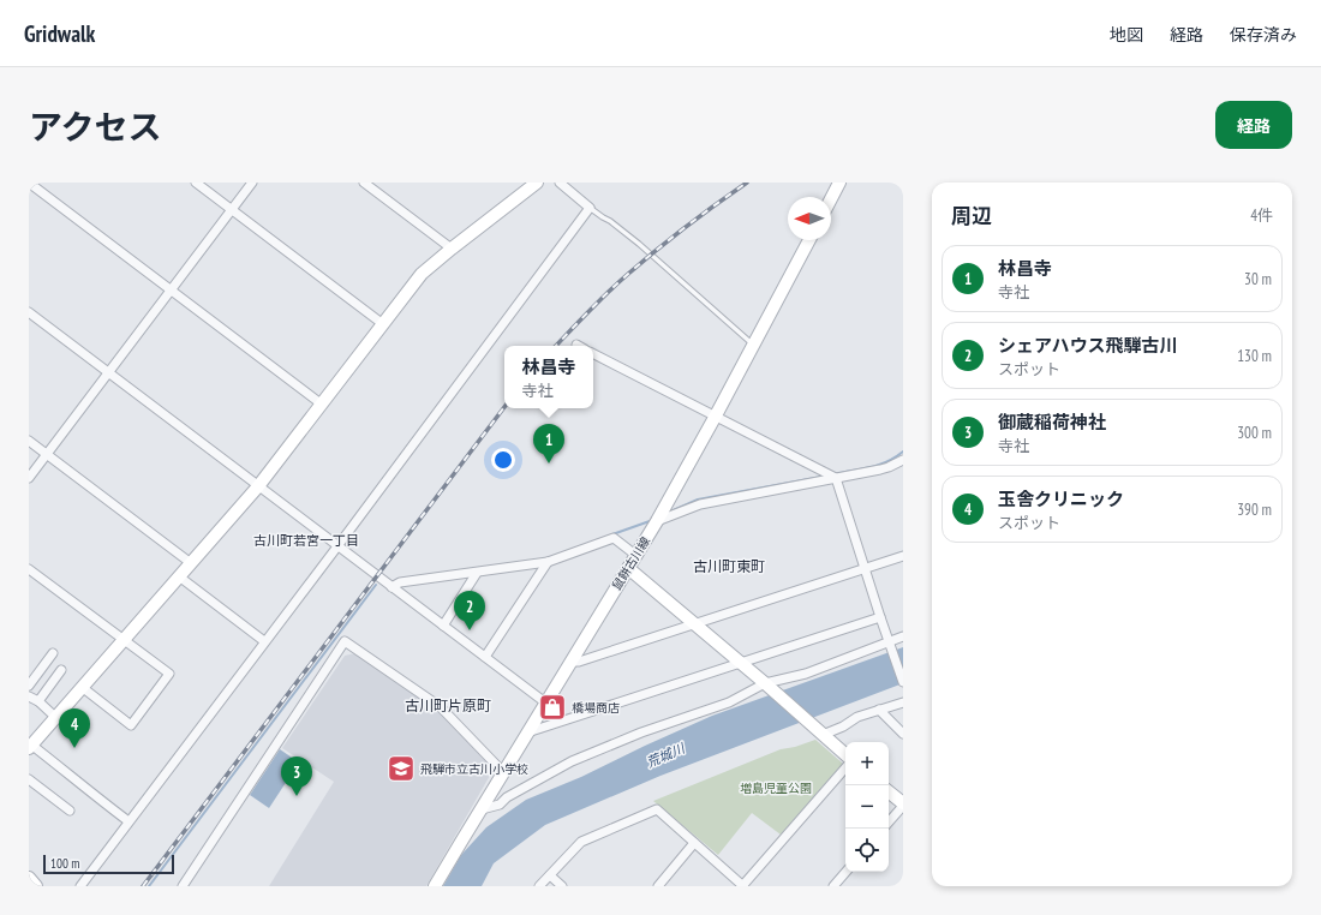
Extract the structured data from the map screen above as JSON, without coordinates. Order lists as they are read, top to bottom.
{
  "streets": {
    "street": ["鼠餅古川線"]
  },
  "districts": ["古川町若宮一丁目", "古川町東町", "古川町片原町"],
  "water": ["荒城川"],
  "parks": ["増島児童公園"],
  "places": {
    "shop": ["橋場商店"],
    "school or university": ["飛騨市立古川小学校"]
  },
  "scale_bar": "100 m",
  "north": "left",
  "page": {
    "header": "Gridwalk",
    "nav": ["地図", "経路", "保存済み"],
    "title": "アクセス",
    "buttons": "経路",
    "heading": ["周辺", "4件"],
    "list": [
      {
        "mark": "1",
        "name": "林昌寺",
        "note": "寺社",
        "value": "30 m"
      },
      {
        "mark": "2",
        "name": "シェアハウス飛騨古川",
        "note": "スポット",
        "value": "130 m"
      },
      {
        "mark": "3",
        "name": "御蔵稲荷神社",
        "note": "寺社",
        "value": "300 m"
      },
      {
        "mark": "4",
        "name": "玉舎クリニック",
        "note": "スポット",
        "value": "390 m"
      }
    ],
    "popup": ["林昌寺", "寺社"],
    "pins": [
      "1",
      "2",
      "4",
      "3"
    ],
    "map_buttons": ["+", "−"],
    "scale": "100 m"
  }
}
